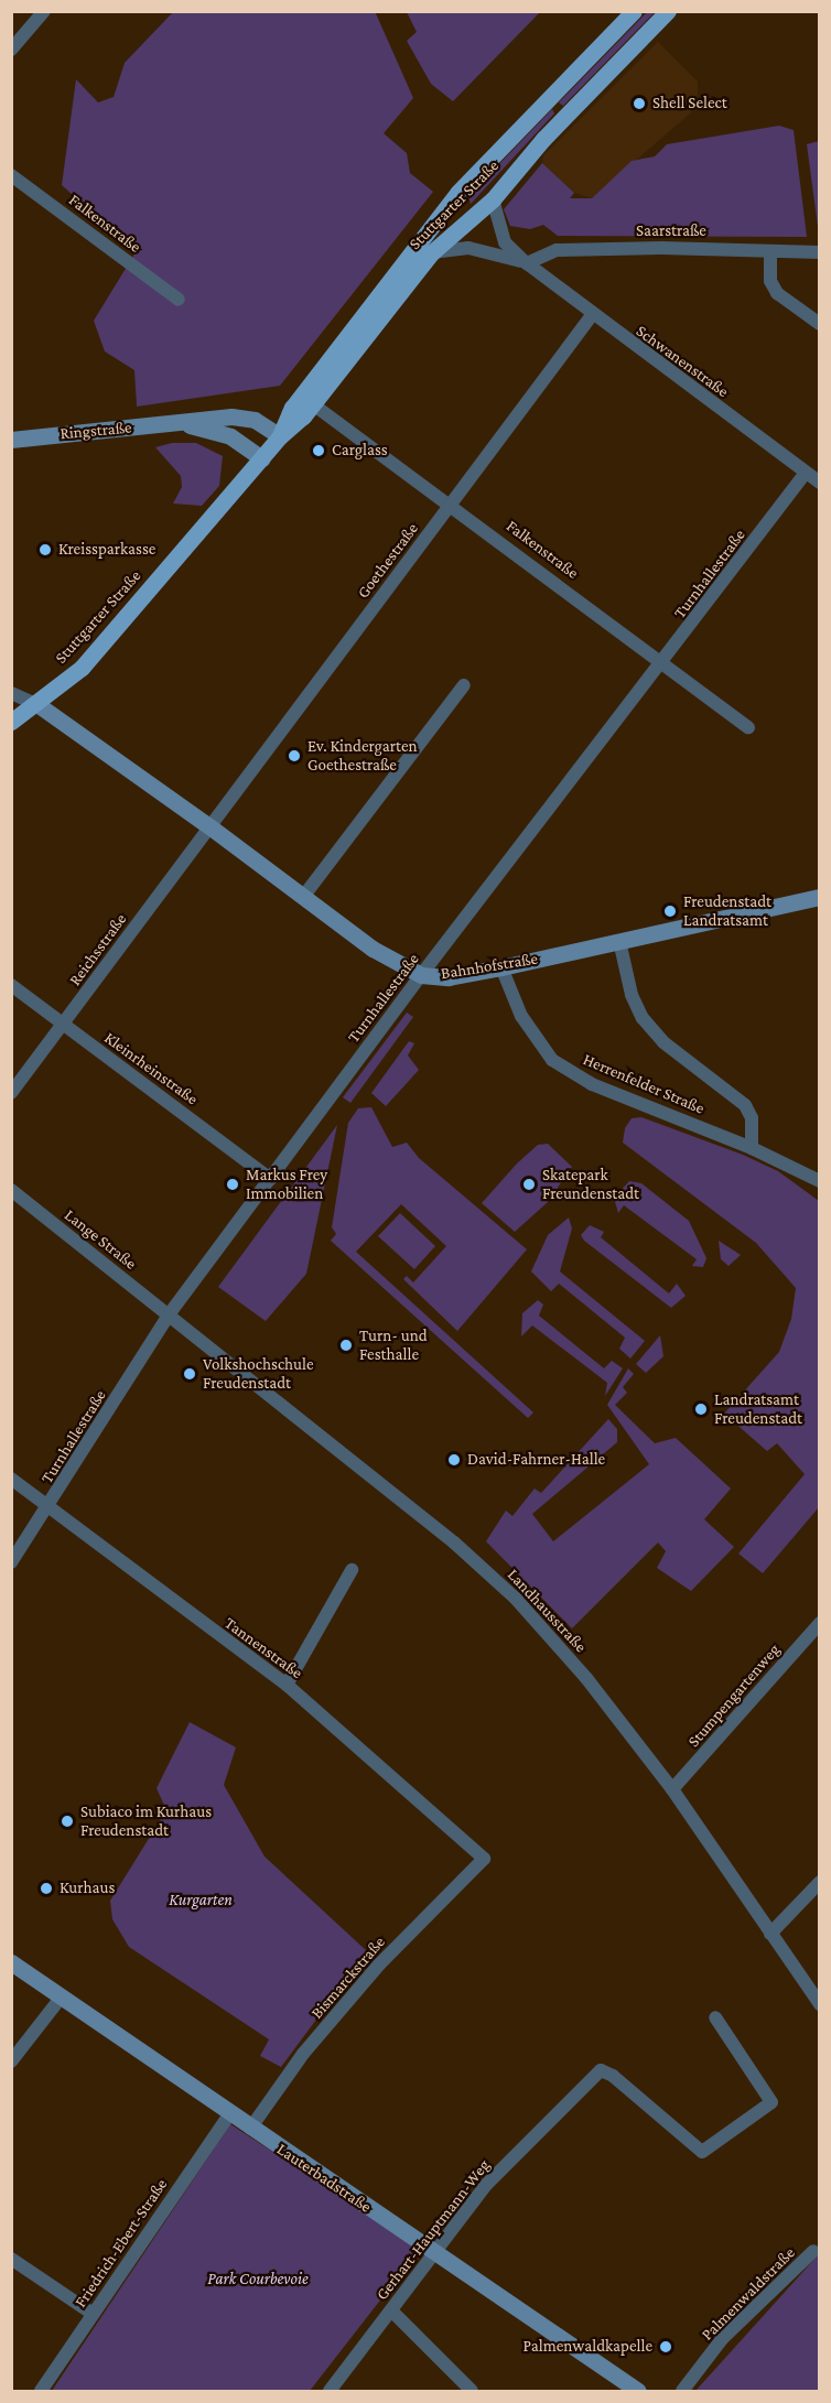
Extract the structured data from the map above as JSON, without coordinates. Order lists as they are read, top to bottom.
{
  "streets": {
    "main road": ["Stuttgarter Straße"],
    "street": [
      "Falkenstraße",
      "Saarstraße",
      "Schwanenstraße",
      "Ringstraße",
      "Goethestraße",
      "Turnhallestraße",
      "Reichsstraße",
      "Bahnhofstraße",
      "Kleinrheinstraße",
      "Herrenfelder Straße",
      "Lange Straße",
      "Landhausstraße",
      "Tannenstraße",
      "Stumpengartenweg",
      "Bismarckstraße",
      "Lauterbadstraße",
      "Gerhart-Hauptmann-Weg",
      "Friedrich-Ebert-Straße",
      "Palmenwaldstraße"
    ]
  },
  "crossings": [
    ["Stuttgarter Straße", "Falkenstraße"],
    ["Stuttgarter Straße", "Schwanenstraße"],
    ["Stuttgarter Straße", "Ringstraße"],
    ["Stuttgarter Straße", "Bahnhofstraße"],
    ["Falkenstraße", "Goethestraße"],
    ["Falkenstraße", "Turnhallestraße"],
    ["Saarstraße", "Schwanenstraße"],
    ["Schwanenstraße", "Goethestraße"],
    ["Schwanenstraße", "Turnhallestraße"],
    ["Goethestraße", "Reichsstraße"],
    ["Goethestraße", "Bahnhofstraße"],
    ["Turnhallestraße", "Bahnhofstraße"],
    ["Turnhallestraße", "Kleinrheinstraße"],
    ["Turnhallestraße", "Lange Straße"],
    ["Turnhallestraße", "Landhausstraße"],
    ["Turnhallestraße", "Tannenstraße"],
    ["Reichsstraße", "Bahnhofstraße"],
    ["Reichsstraße", "Kleinrheinstraße"],
    ["Bahnhofstraße", "Herrenfelder Straße"],
    ["Lange Straße", "Landhausstraße"],
    ["Landhausstraße", "Stumpengartenweg"],
    ["Tannenstraße", "Bismarckstraße"],
    ["Bismarckstraße", "Lauterbadstraße"],
    ["Lauterbadstraße", "Gerhart-Hauptmann-Weg"],
    ["Lauterbadstraße", "Friedrich-Ebert-Straße"]
  ],
  "parks": ["Kurgarten", "Park Courbevoie"],
  "places": [
    "Shell Select",
    "Carglass",
    "Kreissparkasse",
    "Ev. Kindergarten Goethestraße",
    "Freudenstadt Landratsamt",
    "Markus Frey Immobilien",
    "Skatepark Freundenstadt",
    "Turn- und Festhalle",
    "Volkshochschule Freudenstadt",
    "Landratsamt Freudenstadt",
    "David-Fahrner-Halle",
    "Subiaco im Kurhaus Freudenstadt",
    "Kurhaus",
    "Palmenwaldkapelle"
  ]
}
